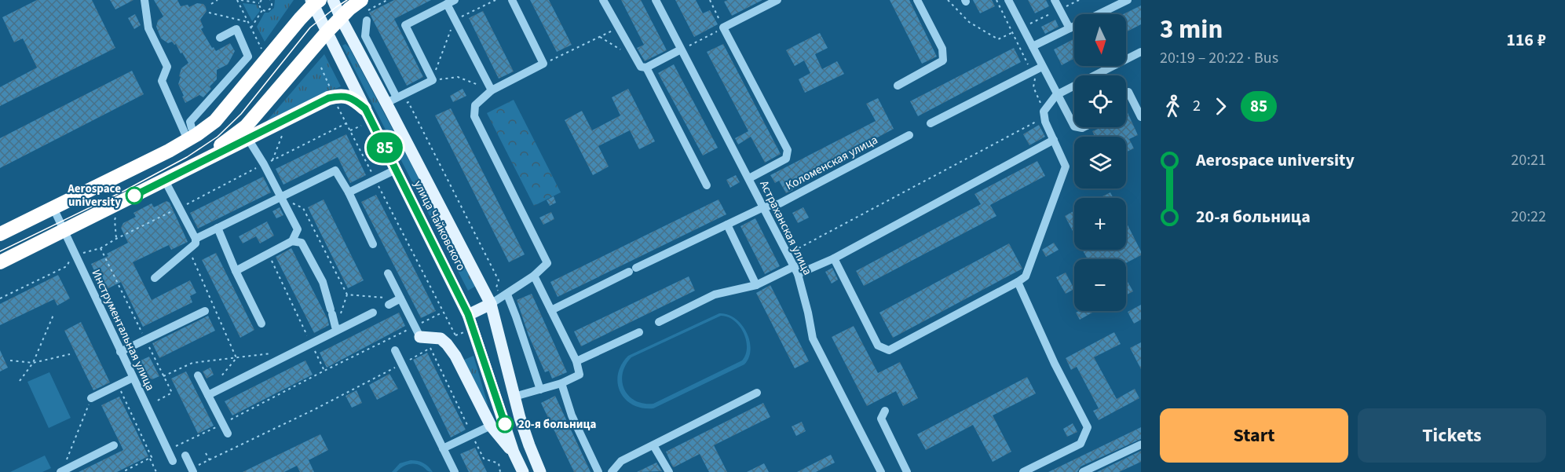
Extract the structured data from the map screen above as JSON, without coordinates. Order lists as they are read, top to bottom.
{
  "streets": {
    "main road": ["улица Чайковского"],
    "street": ["Коломенская улица", "Астраханская улица", "Инструментальная улица"]
  },
  "crossings": [
    ["Коломенская улица", "Астраханская улица"]
  ],
  "places": ["Aerospace university", "20-я больница"],
  "lines": ["bus line 85"],
  "north": "bottom",
  "page": {
    "on_map": "85",
    "heading": ["3 min", "20:19 – 20:22 · Bus", "116 ₽"],
    "map_buttons": ["+", "−"],
    "legs": ["2", "85"],
    "list": [
      {
        "name": "Aerospace university",
        "value": "20:21"
      },
      {
        "name": "20-я больница",
        "value": "20:22"
      }
    ],
    "buttons": ["Start", "Tickets"]
  }
}
